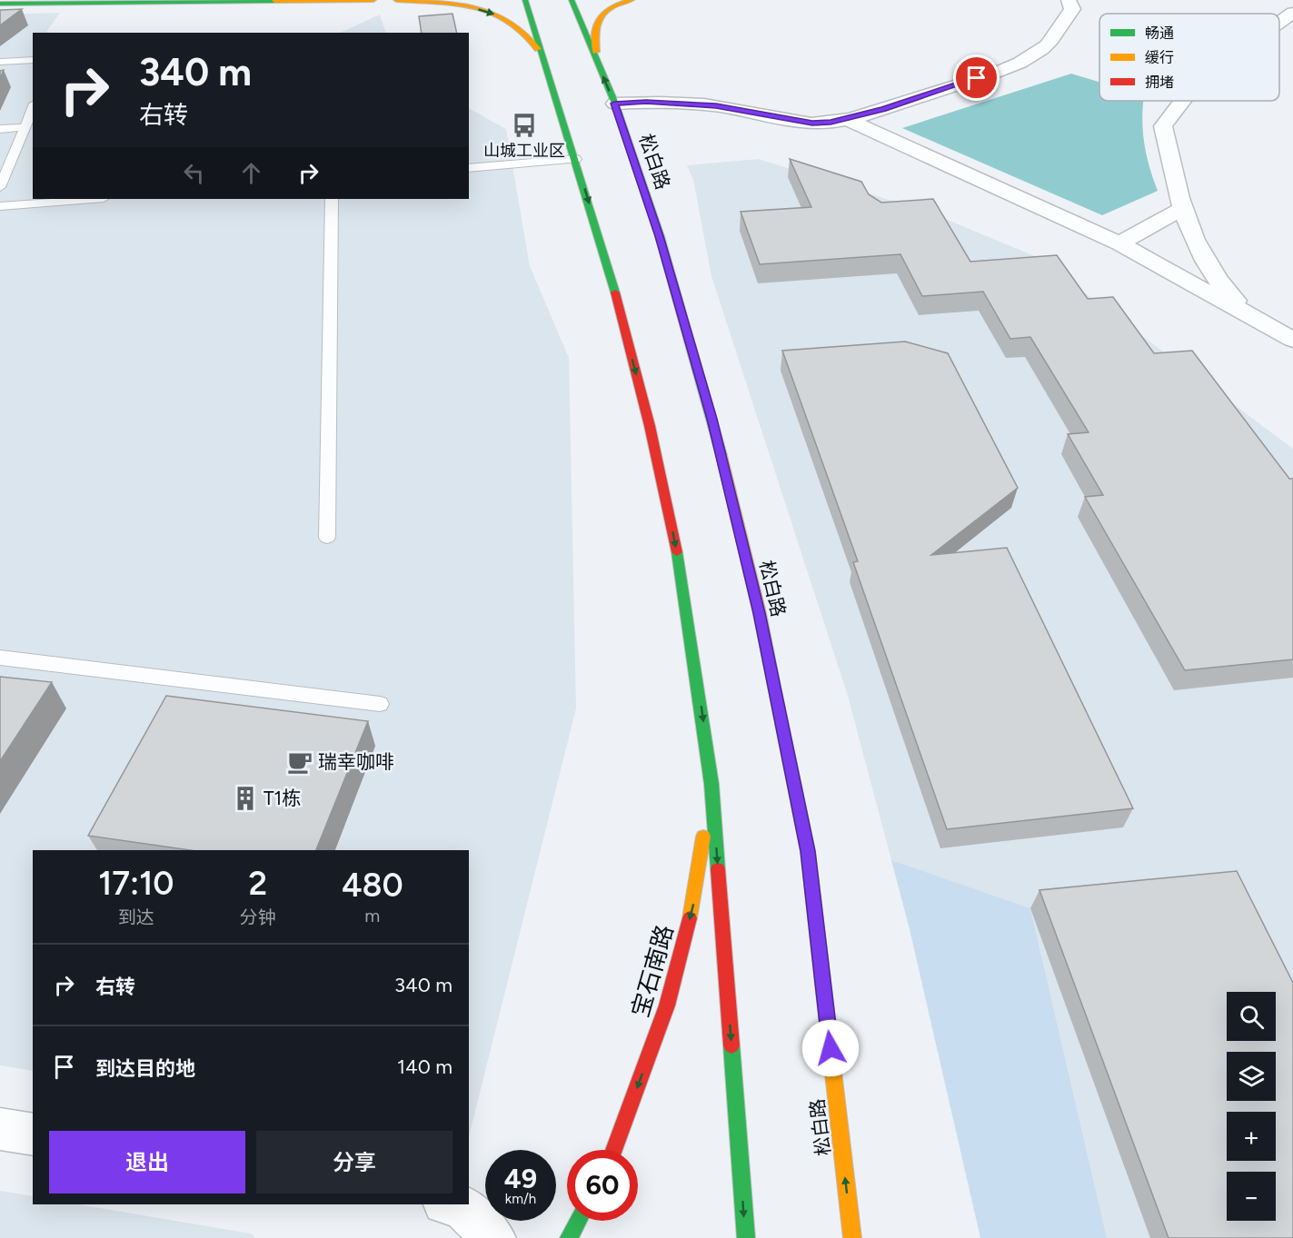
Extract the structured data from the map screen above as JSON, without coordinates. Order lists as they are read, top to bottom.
{
  "streets": {
    "main road": ["松白路", "宝石南路"]
  },
  "places": {
    "bus stop": ["山城工业区"],
    "cafe": ["瑞幸咖啡"],
    "building": ["T1栋"]
  },
  "legend": ["畅通", "缓行", "拥堵"],
  "page": {
    "turn": ["340 m", "右转"],
    "eta": [
      "17:10",
      "到达",
      "2",
      "分钟",
      "480",
      "m"
    ],
    "list": [
      {
        "name": "右转",
        "value": "340 m"
      },
      {
        "name": "到达目的地",
        "value": "140 m"
      }
    ],
    "map_buttons": ["+", "−"],
    "buttons": ["退出", "分享"],
    "speed": "49 km/h",
    "limit": "60"
  }
}
